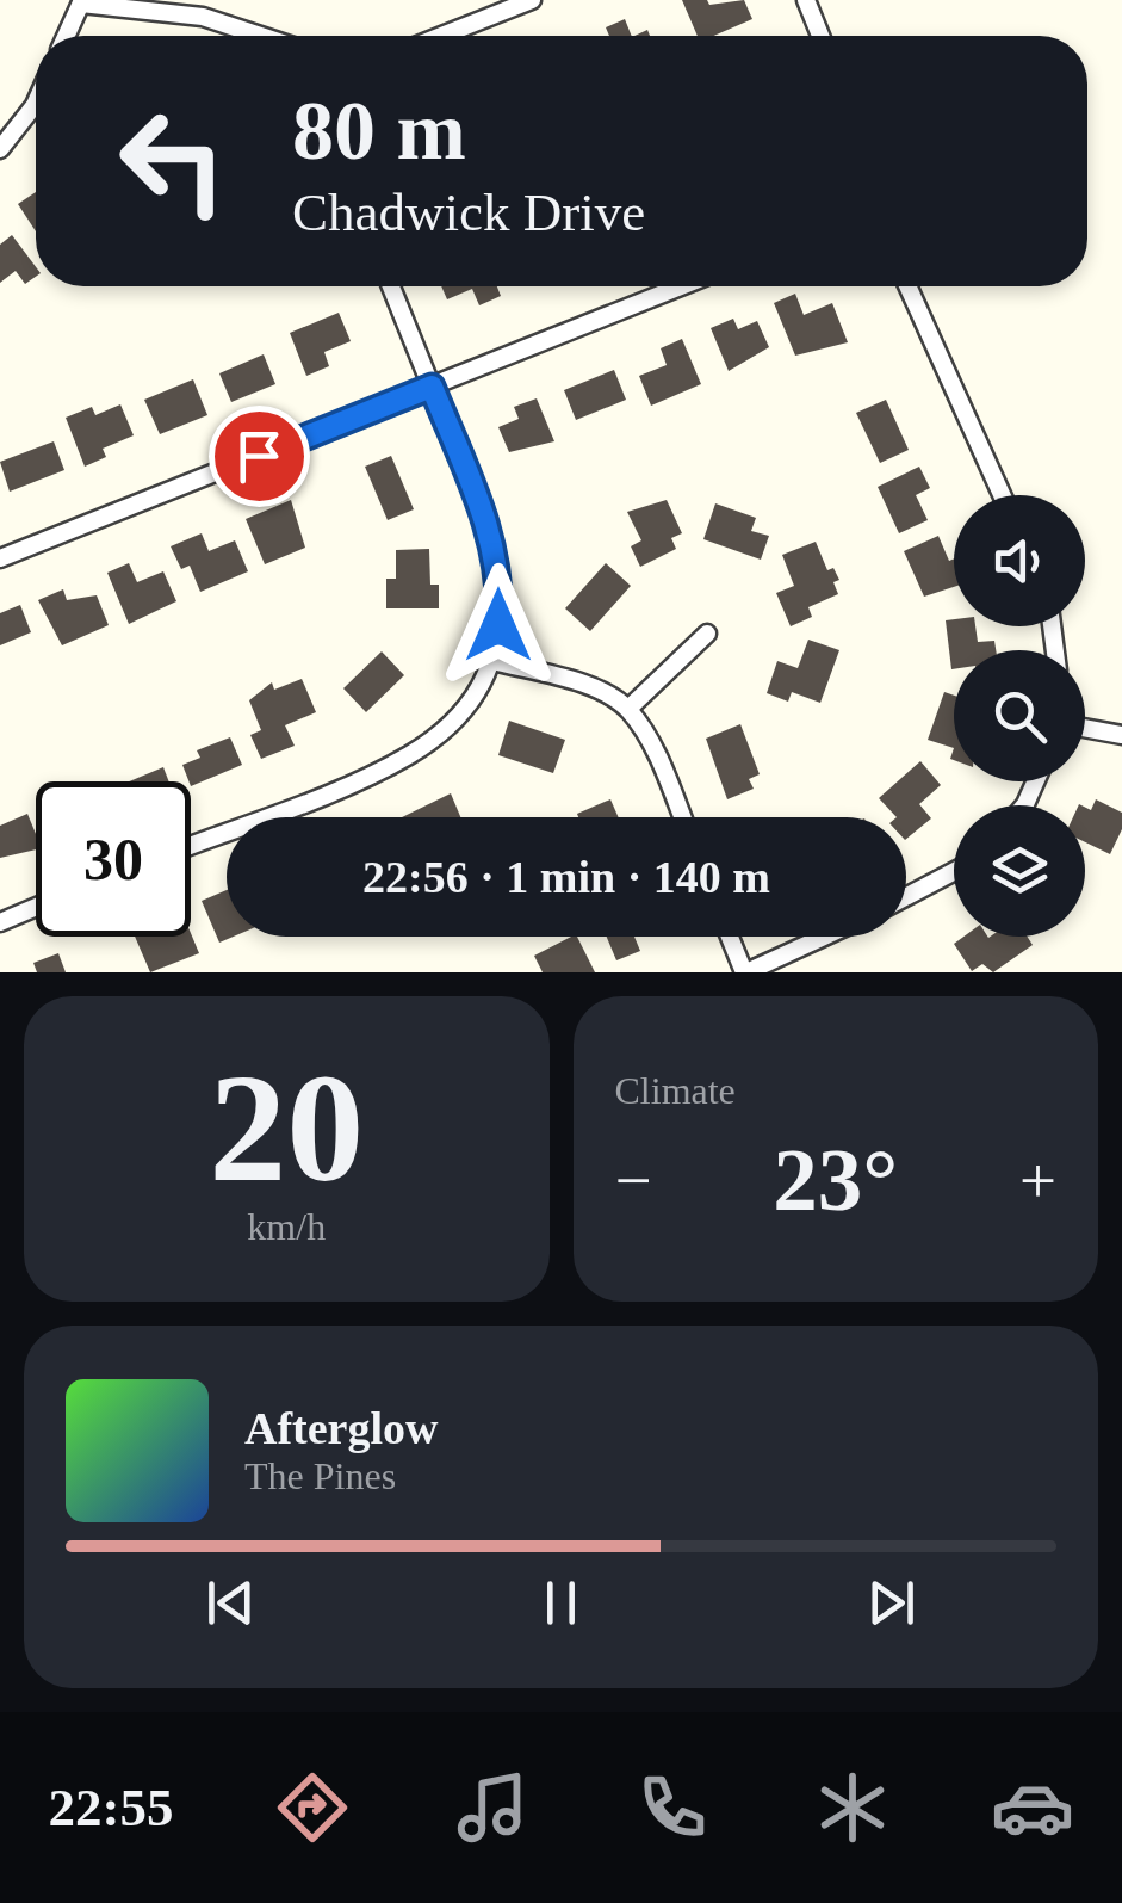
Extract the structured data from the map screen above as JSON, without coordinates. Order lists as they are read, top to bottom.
{
  "page": {
    "turn": ["80 m", "Chadwick Drive"],
    "limit": "30",
    "trip": "22:56 · 1 min · 140 m",
    "tile": [
      ["20", "km/h"],
      "Climate"
    ],
    "heat": ["−", "23°", "+"],
    "song": ["Afterglow", "The Pines"],
    "tabs": "22:55"
  }
}
